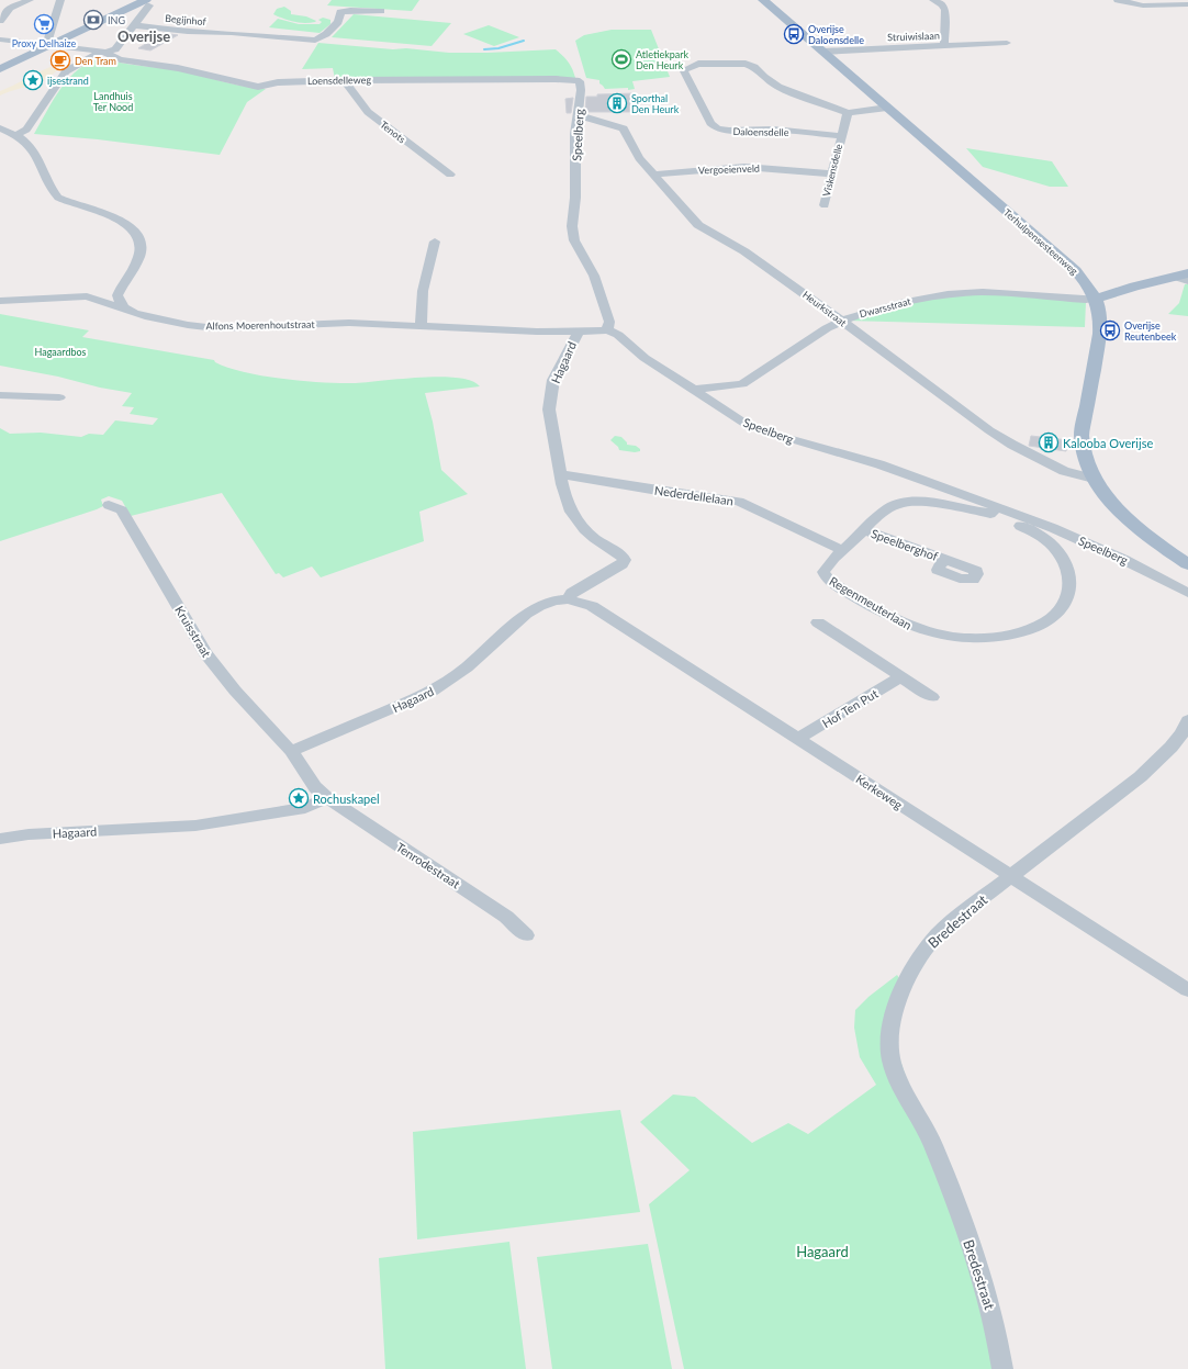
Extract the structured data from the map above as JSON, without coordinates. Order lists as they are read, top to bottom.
{
  "streets": {
    "main road": ["Terhulpensesteenweg"],
    "street": [
      "Begijnhof",
      "Struiwislaan",
      "Loensdelleweg",
      "Tenots",
      "Daloensdelle",
      "Speelberg",
      "Vergoeienveld",
      "Viskensdelle",
      "Dwarsstraat",
      "Heurkstraat",
      "Alfons Moerenhoutstraat",
      "Hagaard",
      "Nederdellelaan",
      "Speelberghof",
      "Regenmeuterlaan",
      "Kruisstraat",
      "Hof Ten Put",
      "Kerkeweg",
      "Tenrodestraat",
      "Bredestraat"
    ]
  },
  "crossings": [
    ["Begijnhof", "Loensdelleweg"],
    ["Struiwislaan", "Terhulpensesteenweg"],
    ["Loensdelleweg", "Tenots"],
    ["Loensdelleweg", "Speelberg"],
    ["Daloensdelle", "Viskensdelle"],
    ["Daloensdelle", "Terhulpensesteenweg"],
    ["Speelberg", "Dwarsstraat"],
    ["Speelberg", "Heurkstraat"],
    ["Speelberg", "Alfons Moerenhoutstraat"],
    ["Speelberg", "Regenmeuterlaan"],
    ["Vergoeienveld", "Viskensdelle"],
    ["Vergoeienveld", "Heurkstraat"],
    ["Terhulpensesteenweg", "Dwarsstraat"],
    ["Terhulpensesteenweg", "Heurkstraat"],
    ["Dwarsstraat", "Heurkstraat"],
    ["Alfons Moerenhoutstraat", "Hagaard"],
    ["Hagaard", "Nederdellelaan"],
    ["Hagaard", "Kruisstraat"],
    ["Hagaard", "Kerkeweg"],
    ["Hagaard", "Tenrodestraat"],
    ["Nederdellelaan", "Regenmeuterlaan"],
    ["Speelberghof", "Regenmeuterlaan"],
    ["Hof Ten Put", "Kerkeweg"],
    ["Kerkeweg", "Bredestraat"]
  ],
  "districts": ["Overijse"],
  "parks": ["Landhuis Ter Nood", "Hagaardbos", "Hagaard"],
  "places": {
    "bank": ["ING"],
    "supermarket": ["Proxy Delhaize"],
    "bus stop": ["Overijse Daloensdelle", "Overijse Reutenbeek"],
    "sports": ["Atletiekpark Den Heurk"],
    "cafe": ["Den Tram"],
    "place": ["ijsestrand", "Rochuskapel"],
    "building": ["Sporthal Den Heurk", "Kalooba Overijse"]
  }
}
